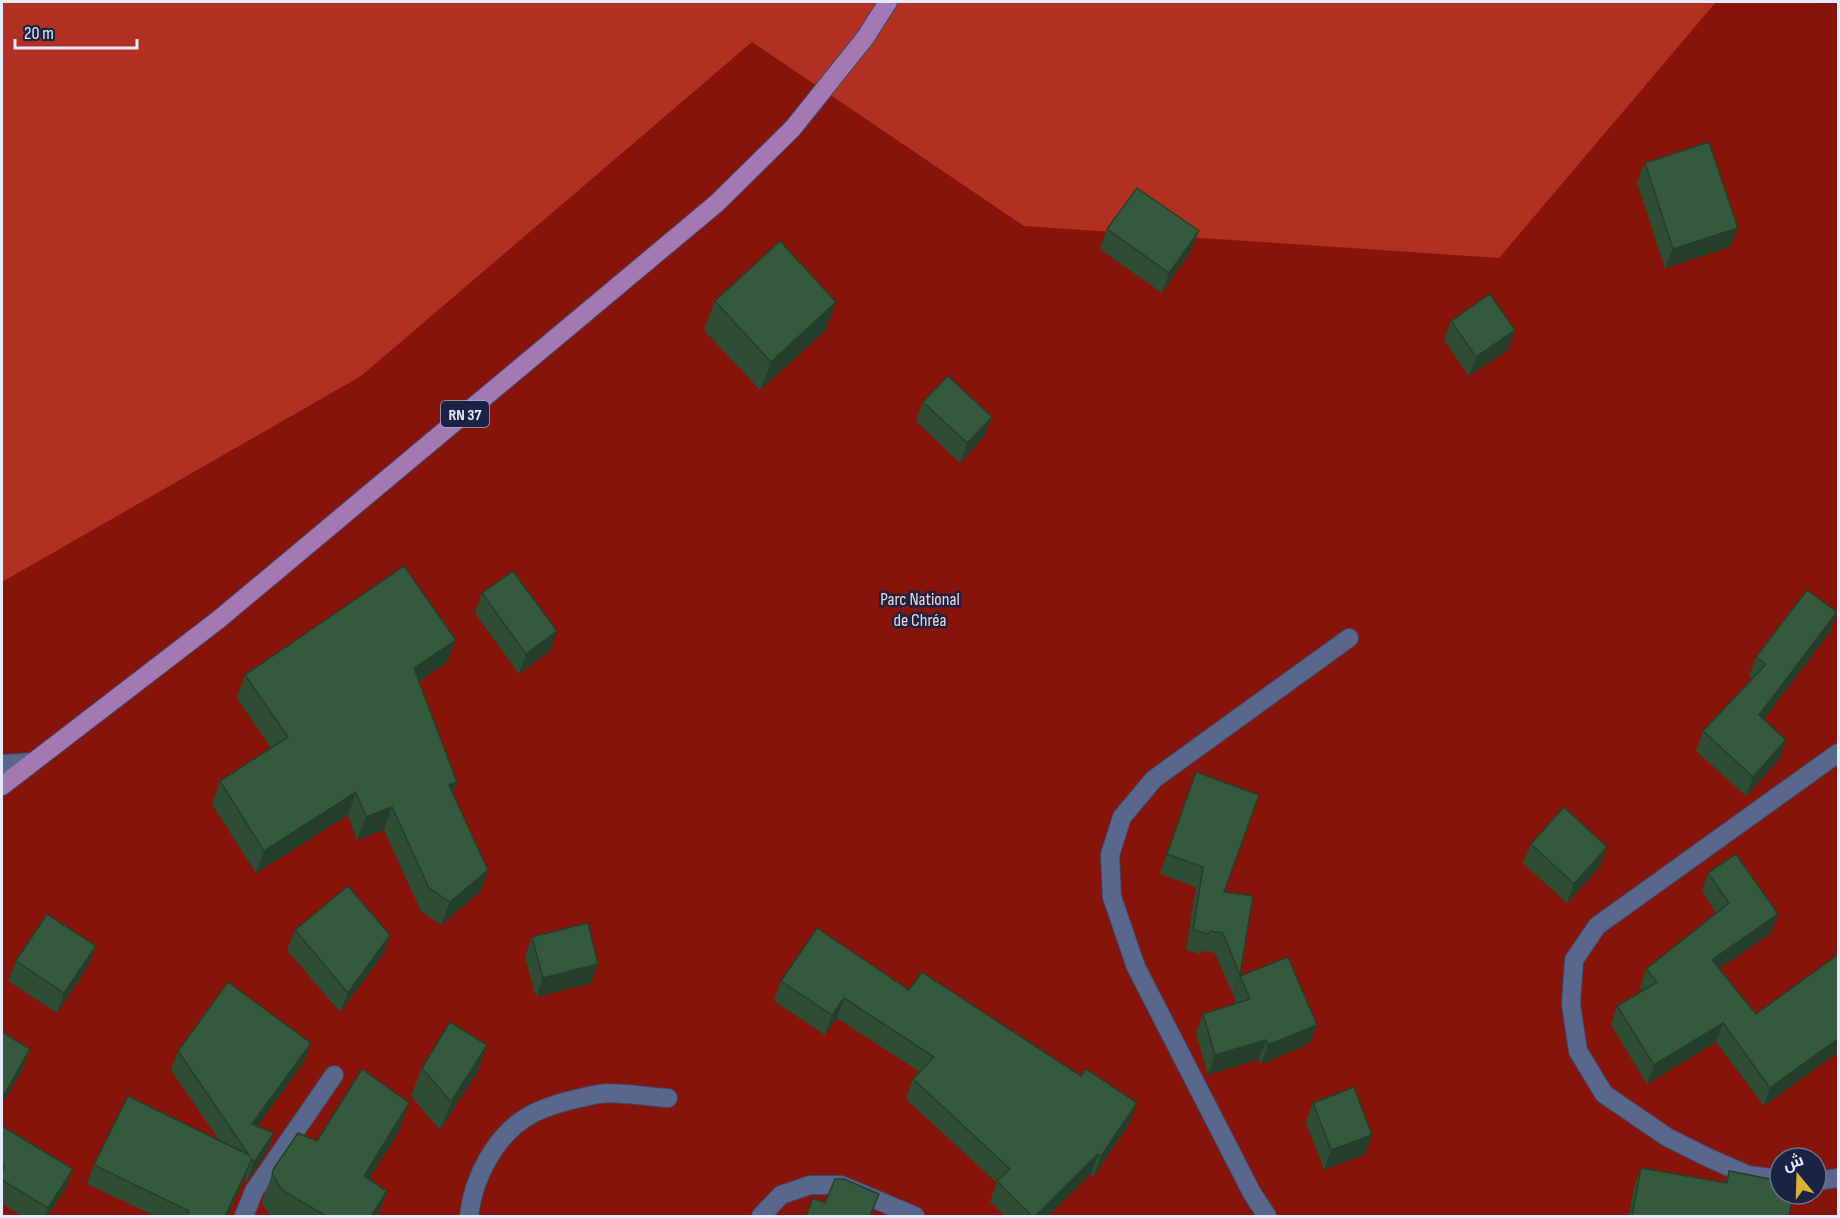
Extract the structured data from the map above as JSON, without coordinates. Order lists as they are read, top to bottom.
{
  "streets": {
    "main road": ["RN 37"]
  },
  "parks": ["Parc National de Chréa"],
  "scale_bar": "20 m",
  "north": "top"
}
